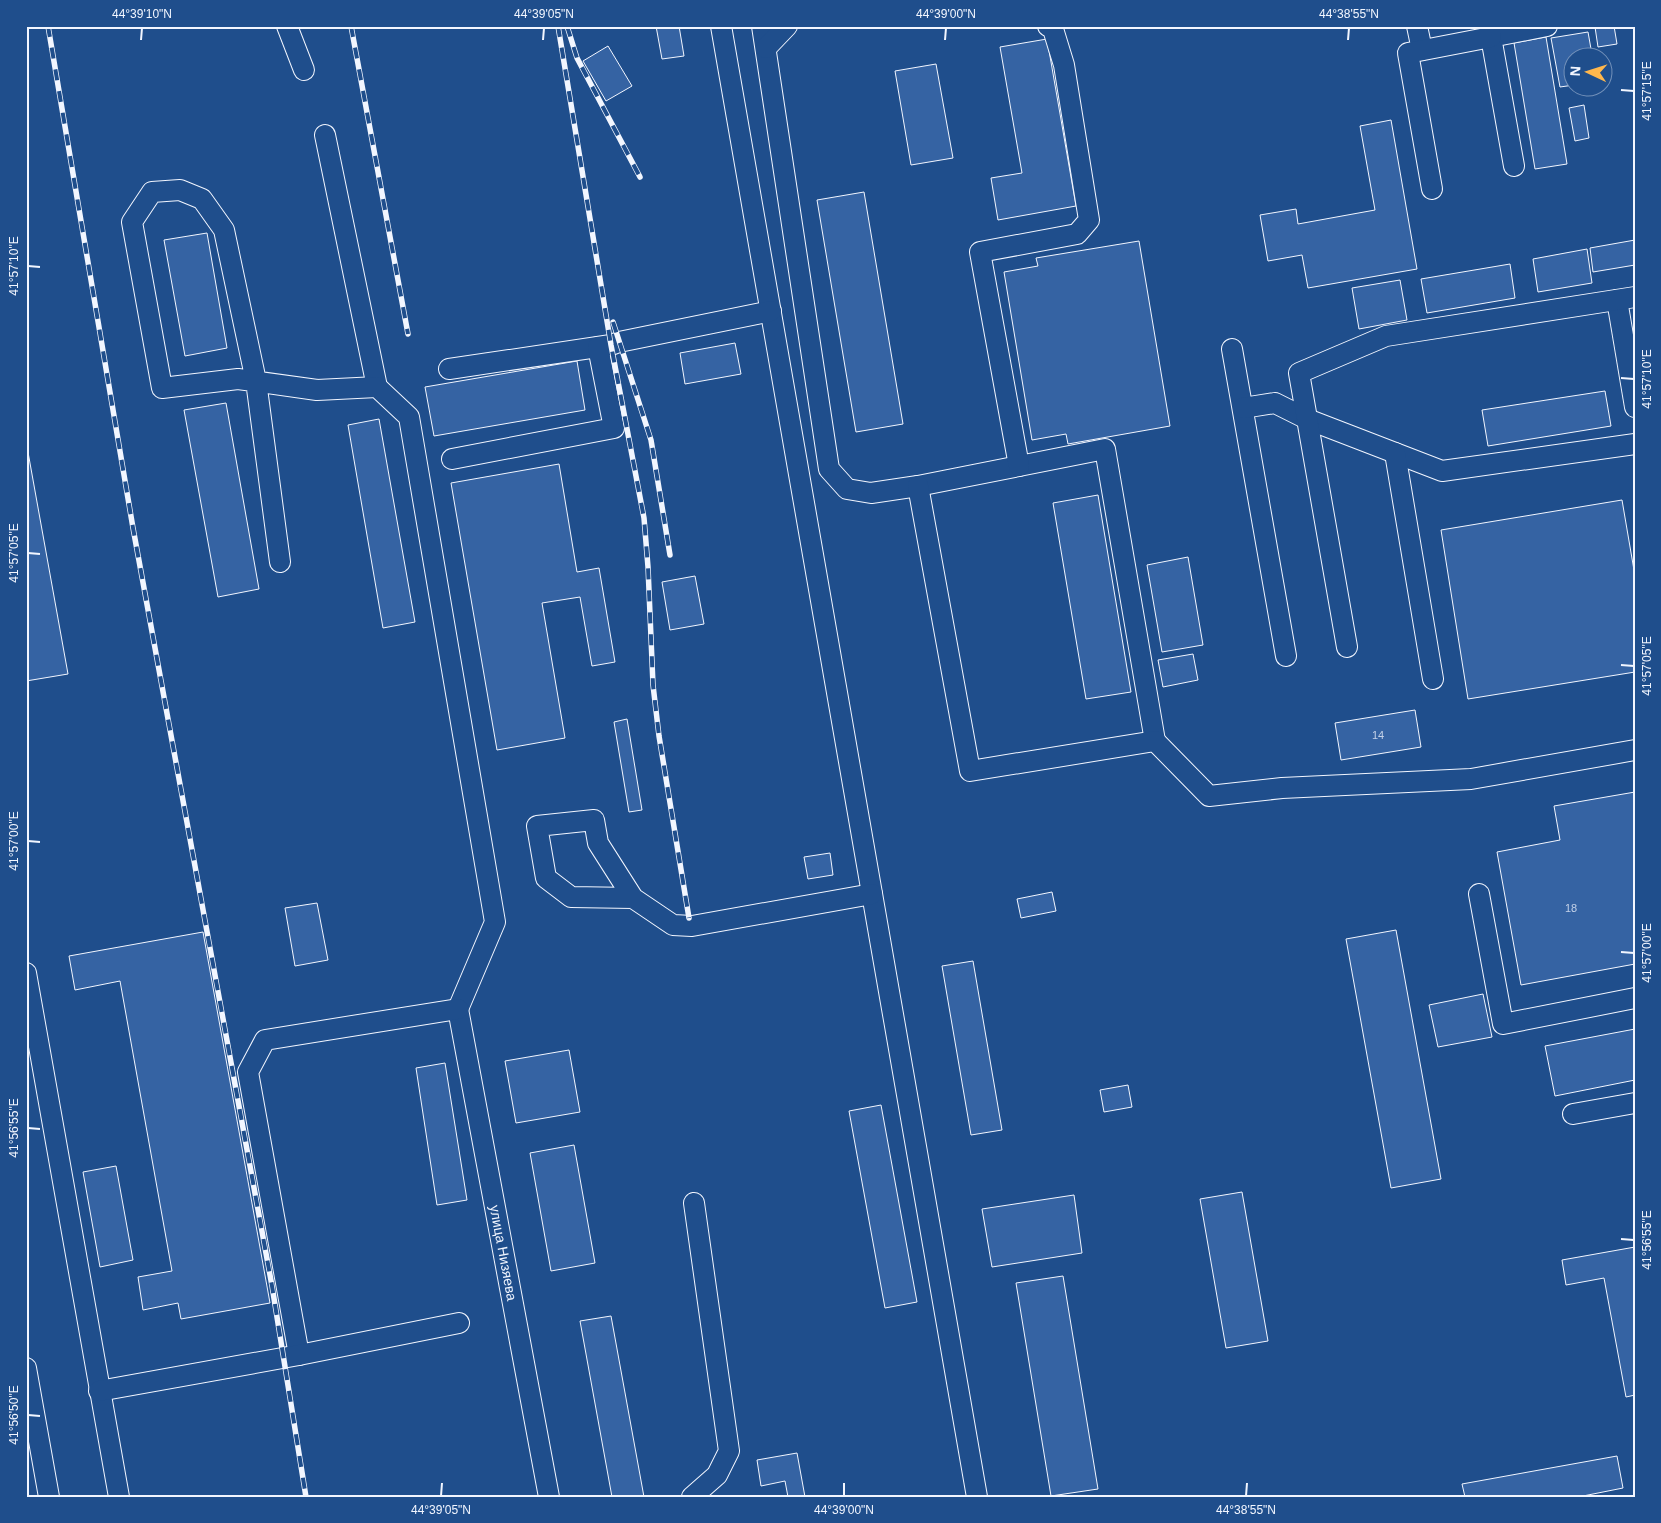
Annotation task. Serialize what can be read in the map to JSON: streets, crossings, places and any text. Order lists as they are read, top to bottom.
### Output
{
  "streets": {
    "street": ["улица Низяева"]
  },
  "house_numbers": ["14", "18"],
  "north": "left",
  "coordinates": [
    "44°39'10\"N",
    "44°39'05\"N",
    "44°39'00\"N",
    "44°38'55\"N",
    "41°57'15\"E",
    "41°57'10\"E",
    "41°57'05\"E",
    "41°57'00\"E",
    "41°56'55\"E",
    "41°56'50\"E"
  ]
}
